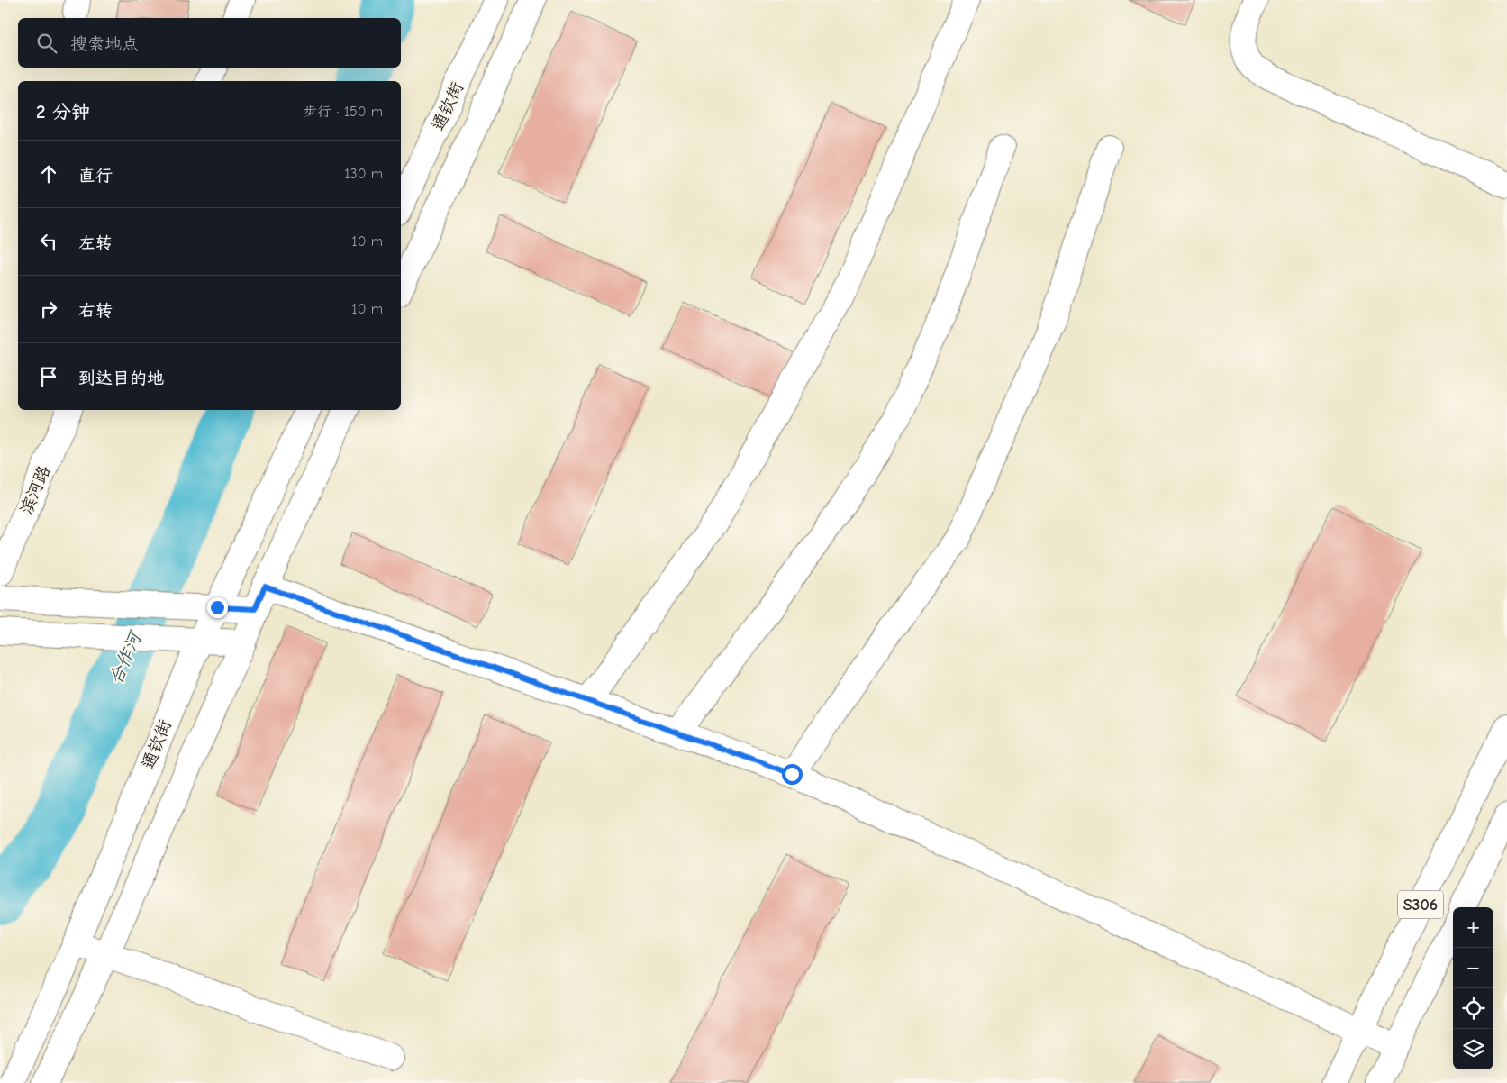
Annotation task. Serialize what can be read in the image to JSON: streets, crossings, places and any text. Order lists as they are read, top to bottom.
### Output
{
  "streets": {
    "street": ["通钦街", "滨河路", "S306"]
  },
  "water": ["合作河"],
  "page": {
    "search": "搜索地点",
    "heading": ["2 分钟", "步行 · 150 m"],
    "list": [
      ["直行", "130 m"],
      ["左转", "10 m"],
      ["右转", "10 m"],
      "到达目的地"
    ],
    "map_buttons": ["+", "−"]
  }
}
